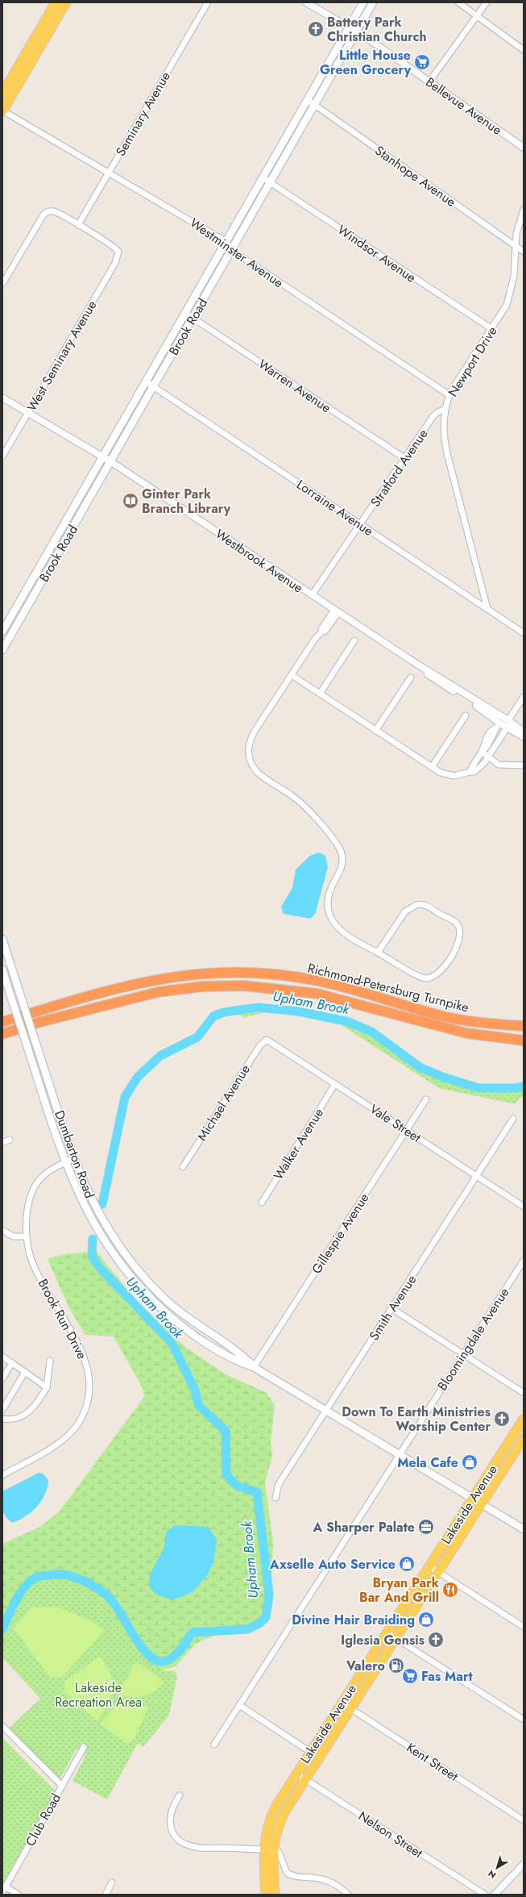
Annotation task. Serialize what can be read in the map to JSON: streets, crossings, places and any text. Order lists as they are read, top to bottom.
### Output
{
  "streets": {
    "highway": ["Richmond-Petersburg Turnpike"],
    "main road": ["Brook Road", "Dumbarton Road", "Lakeside Avenue"],
    "street": [
      "Bellevue Avenue",
      "Seminary Avenue",
      "Stanhope Avenue",
      "Westminster Avenue",
      "Windsor Avenue",
      "West Seminary Avenue",
      "Newport Drive",
      "Warren Avenue",
      "Stratford Avenue",
      "Lorraine Avenue",
      "Westbrook Avenue",
      "Michael Avenue",
      "Vale Street",
      "Walker Avenue",
      "Gillespie Avenue",
      "Smith Avenue",
      "Brook Run Drive",
      "Bloomingdale Avenue",
      "Kent Street",
      "Club Road",
      "Nelson Street"
    ]
  },
  "crossings": [
    ["Bellevue Avenue", "Brook Road"],
    ["Seminary Avenue", "Westminster Avenue"],
    ["Seminary Avenue", "West Seminary Avenue"],
    ["Stanhope Avenue", "Brook Road"],
    ["Stanhope Avenue", "Newport Drive"],
    ["Westminster Avenue", "Brook Road"],
    ["Westminster Avenue", "Newport Drive"],
    ["Windsor Avenue", "Brook Road"],
    ["Windsor Avenue", "Newport Drive"],
    ["Brook Road", "Warren Avenue"],
    ["Brook Road", "Lorraine Avenue"],
    ["Brook Road", "Westbrook Avenue"],
    ["West Seminary Avenue", "Westbrook Avenue"],
    ["Newport Drive", "Stratford Avenue"],
    ["Newport Drive", "Lorraine Avenue"],
    ["Warren Avenue", "Stratford Avenue"],
    ["Stratford Avenue", "Lorraine Avenue"],
    ["Stratford Avenue", "Westbrook Avenue"],
    ["Michael Avenue", "Vale Street"],
    ["Vale Street", "Walker Avenue"],
    ["Vale Street", "Gillespie Avenue"],
    ["Vale Street", "Smith Avenue"],
    ["Dumbarton Road", "Gillespie Avenue"],
    ["Dumbarton Road", "Smith Avenue"],
    ["Dumbarton Road", "Brook Run Drive"],
    ["Dumbarton Road", "Bloomingdale Avenue"],
    ["Dumbarton Road", "Lakeside Avenue"],
    ["Lakeside Avenue", "Kent Street"],
    ["Lakeside Avenue", "Nelson Street"]
  ],
  "water": ["Upham Brook"],
  "parks": ["Lakeside Recreation Area"],
  "places": {
    "church": ["Battery Park Christian Church", "Down To Earth Ministries Worship Center", "Iglesia Gensis"],
    "supermarket": ["Little House Green Grocery", "Fas Mart"],
    "library": ["Ginter Park Branch Library"],
    "shop": ["Mela Cafe", "Axselle Auto Service", "Divine Hair Braiding"],
    "office": ["A Sharper Palate"],
    "restaurant": ["Bryan Park Bar And Grill"],
    "fuel station": ["Valero"]
  },
  "north": "bottom left"
}
